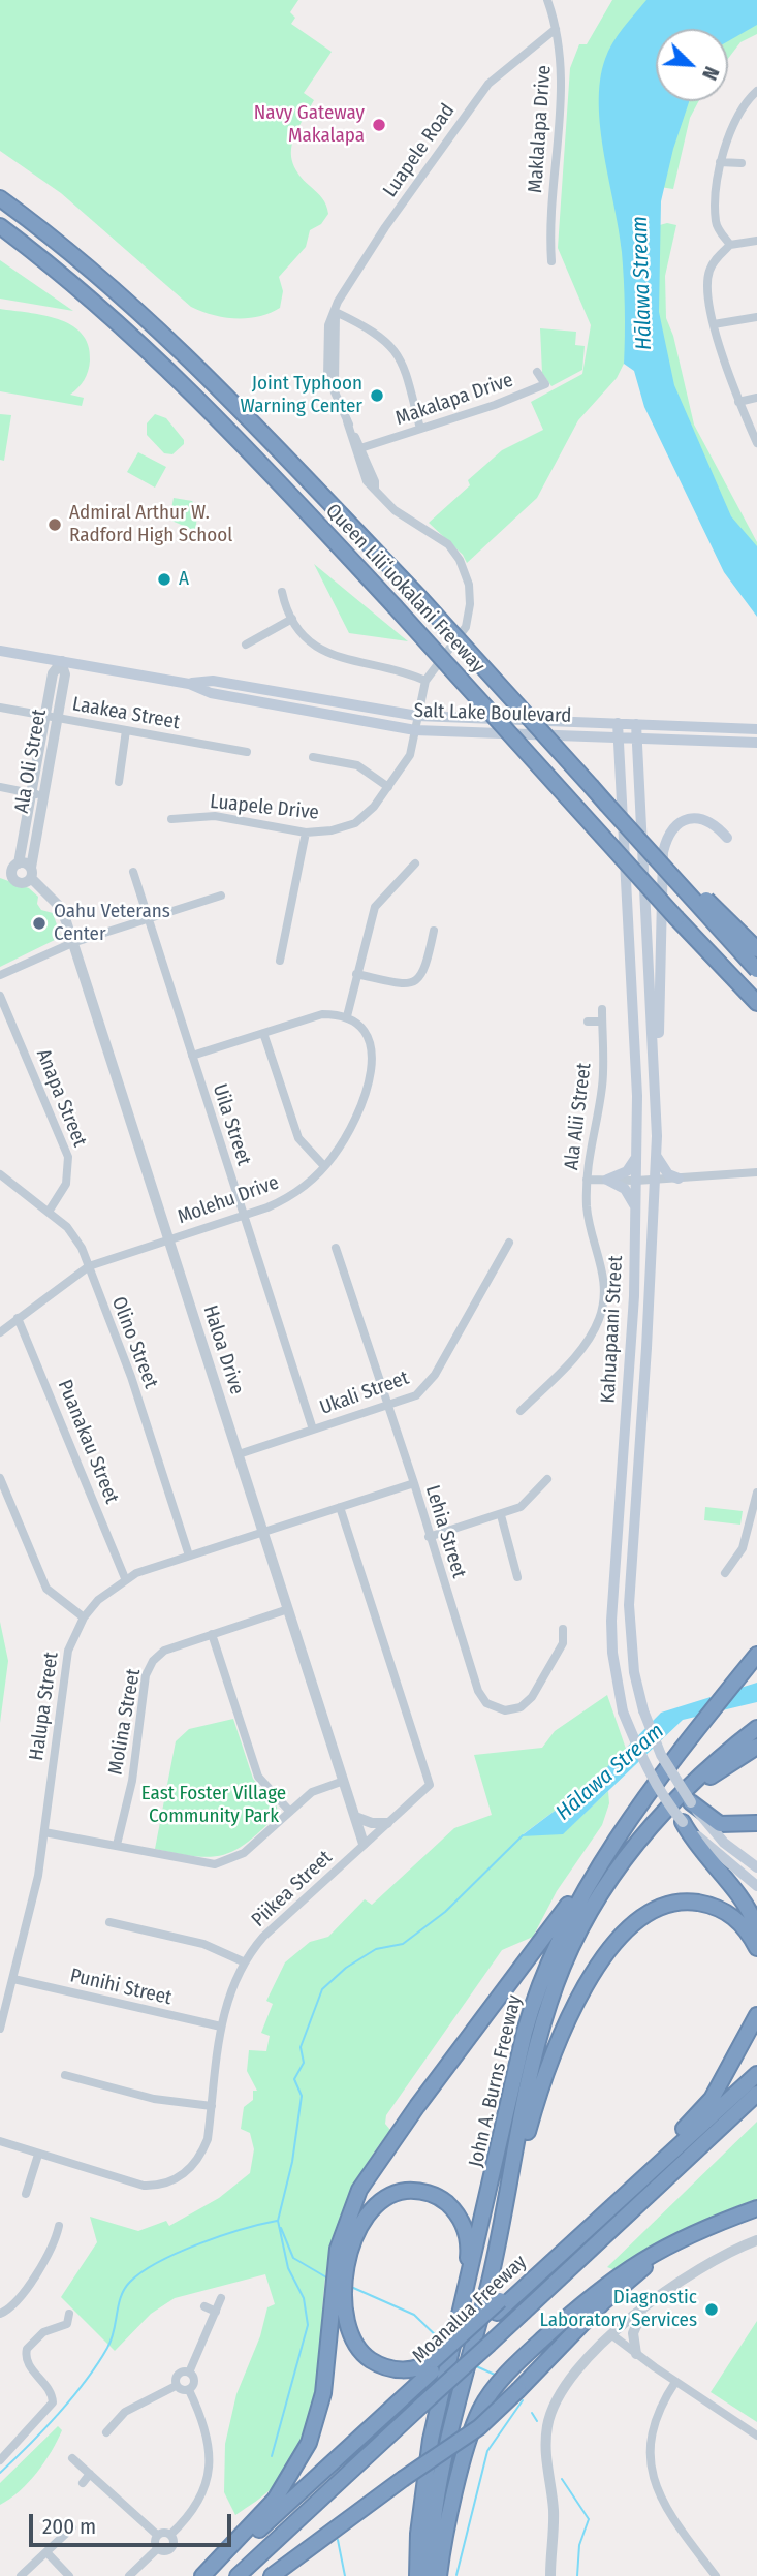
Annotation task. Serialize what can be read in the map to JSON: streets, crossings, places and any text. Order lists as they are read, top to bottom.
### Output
{
  "streets": {
    "highway": ["Queen Liliʻuokalani Freeway", "John A. Burns Freeway", "Moanalua Freeway"],
    "main road": ["Salt Lake Boulevard", "Kahuapaani Street"],
    "street": [
      "Maklalapa Drive",
      "Luapele Road",
      "Makalapa Drive",
      "Laakea Street",
      "Ala Oli Street",
      "Luapele Drive",
      "Anapa Street",
      "Ala Alii Street",
      "Uila Street",
      "Molehu Drive",
      "Olino Street",
      "Haloa Drive",
      "Ukali Street",
      "Puanakau Street",
      "Lehia Street",
      "Halupa Street",
      "Molina Street",
      "Piikea Street",
      "Punihi Street"
    ]
  },
  "crossings": [
    ["Maklalapa Drive", "Luapele Road"],
    ["Luapele Road", "Makalapa Drive"],
    ["Luapele Road", "Salt Lake Boulevard"],
    ["Luapele Road", "Luapele Drive"],
    ["Laakea Street", "Ala Oli Street"],
    ["Salt Lake Boulevard", "Ala Oli Street"],
    ["Salt Lake Boulevard", "Luapele Drive"],
    ["Salt Lake Boulevard", "Kahuapaani Street"],
    ["Ala Oli Street", "Haloa Drive"],
    ["Anapa Street", "Olino Street"],
    ["Uila Street", "Molehu Drive"],
    ["Uila Street", "Ukali Street"],
    ["Molehu Drive", "Olino Street"],
    ["Molehu Drive", "Haloa Drive"],
    ["Molehu Drive", "Puanakau Street"],
    ["Olino Street", "Halupa Street"],
    ["Haloa Drive", "Ukali Street"],
    ["Haloa Drive", "Halupa Street"],
    ["Haloa Drive", "Molina Street"],
    ["Haloa Drive", "Piikea Street"],
    ["Ukali Street", "Lehia Street"],
    ["Puanakau Street", "Halupa Street"],
    ["Lehia Street", "Halupa Street"],
    ["Halupa Street", "Piikea Street"],
    ["Halupa Street", "Punihi Street"],
    ["Piikea Street", "Punihi Street"],
    ["John A. Burns Freeway", "Moanalua Freeway"]
  ],
  "water": ["Hālawa Stream"],
  "parks": ["East Foster Village Community Park"],
  "places": [
    "Navy Gateway Makalapa",
    "Joint Typhoon Warning Center",
    "Admiral Arthur W. Radford High School",
    "A",
    "Oahu Veterans Center",
    "Diagnostic Laboratory Services"
  ],
  "scale_bar": "200 m",
  "north": "bottom right"
}
